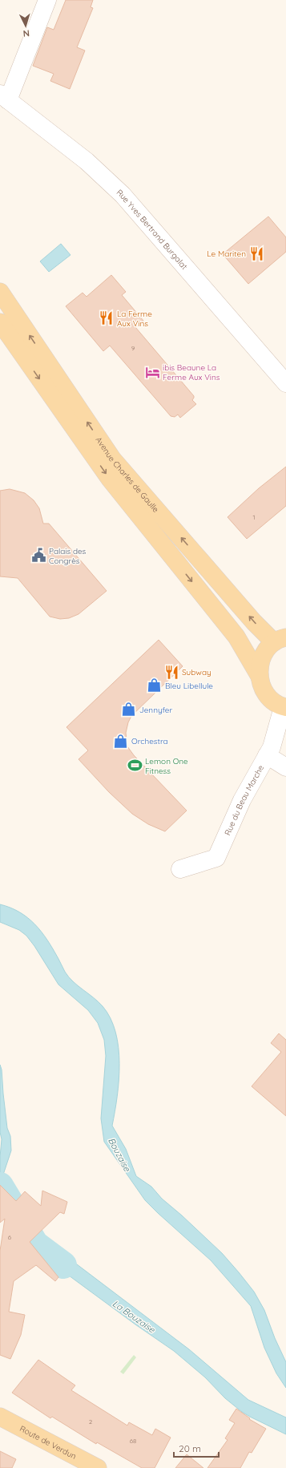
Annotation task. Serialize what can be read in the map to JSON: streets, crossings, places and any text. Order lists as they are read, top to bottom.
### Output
{
  "streets": {
    "main road": ["Avenue Charles de Gaulle", "Route de Verdun"],
    "street": ["Rue Yves Bertrand Burgalat", "Rue du Beau Marche"]
  },
  "crossings": [
    ["Avenue Charles de Gaulle", "Rue du Beau Marche"]
  ],
  "water": ["Bouzaise", "La Bouzaise"],
  "places": {
    "restaurant": ["Le Mariten", "La Ferme Aux Vins", "Subway"],
    "hotel": ["ibis Beaune La Ferme Aux Vins"],
    "public building": ["Palais des Congrès"],
    "shop": ["Bleu Libellule", "Jennyfer", "Orchestra"],
    "sports": ["Lemon One Fitness"]
  },
  "house_numbers": [
    "9",
    "1",
    "6",
    "2",
    "68"
  ],
  "scale_bar": "20 m",
  "north": "bottom"
}
